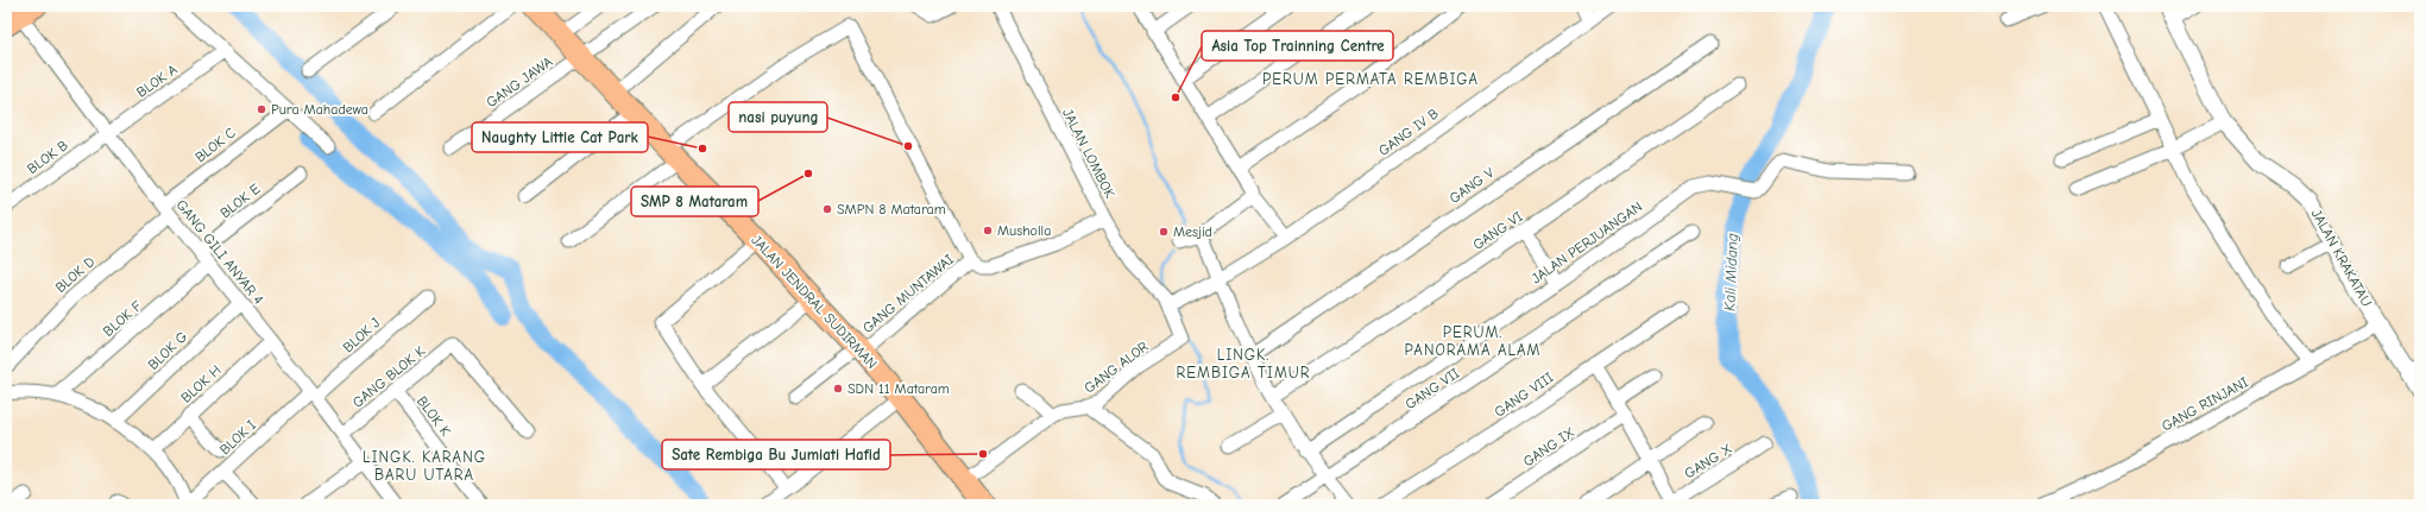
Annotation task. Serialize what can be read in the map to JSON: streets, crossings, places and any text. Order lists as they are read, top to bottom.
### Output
{
  "streets": {
    "highway": ["JALAN JENDRAL SUDIRMAN"],
    "street": [
      "BLOK A",
      "GANG JAWA",
      "GANG IV B",
      "BLOK C",
      "JALAN LOMBOK",
      "BLOK B",
      "GANG V",
      "BLOK E",
      "GANG VI",
      "JALAN PERJUANGAN",
      "GANG GILI ANYAR 4",
      "JALAN KRAKATAU",
      "BLOK D",
      "GANG MUNTAWAI",
      "BLOK F",
      "BLOK J",
      "BLOK G",
      "GANG ALOR",
      "GANG BLOK K",
      "BLOK H",
      "GANG VII",
      "GANG VIII",
      "GANG RINJANI",
      "BLOK K",
      "BLOK I",
      "GANG IX",
      "GANG X"
    ]
  },
  "crossings": [
    ["BLOK A", "BLOK B"],
    ["BLOK A", "GANG GILI ANYAR 4"],
    ["GANG JAWA", "JALAN JENDRAL SUDIRMAN"],
    ["BLOK C", "GANG GILI ANYAR 4"],
    ["BLOK C", "BLOK D"],
    ["JALAN LOMBOK", "GANG MUNTAWAI"],
    ["JALAN LOMBOK", "GANG ALOR"],
    ["BLOK B", "GANG GILI ANYAR 4"],
    ["BLOK E", "GANG GILI ANYAR 4"],
    ["GANG GILI ANYAR 4", "BLOK D"],
    ["GANG GILI ANYAR 4", "BLOK F"],
    ["GANG GILI ANYAR 4", "BLOK J"],
    ["GANG GILI ANYAR 4", "BLOK G"],
    ["GANG GILI ANYAR 4", "GANG BLOK K"],
    ["GANG GILI ANYAR 4", "BLOK H"],
    ["GANG GILI ANYAR 4", "BLOK I"],
    ["JALAN KRAKATAU", "GANG RINJANI"],
    ["GANG MUNTAWAI", "JALAN JENDRAL SUDIRMAN"],
    ["JALAN JENDRAL SUDIRMAN", "GANG ALOR"],
    ["BLOK J", "BLOK I"],
    ["GANG BLOK K", "BLOK K"]
  ],
  "districts": [
    "PERUM PERMATA REMBIGA",
    "PERUM. PANORAMA ALAM",
    "LINGK. REMBIGA TIMUR",
    "LINGK. KARANG BARU UTARA"
  ],
  "water": ["Kali Midang"],
  "places": [
    "Asia Top Trainning Centre",
    "Pura Mahadewa",
    "nasi puyung",
    "Naughty Little Cat Park",
    "SMP 8 Mataram",
    "SMPN 8 Mataram",
    "Musholla",
    "Mesjid",
    "SDN 11 Mataram",
    "Sate Rembiga Bu Jumiati Hafid"
  ]
}
